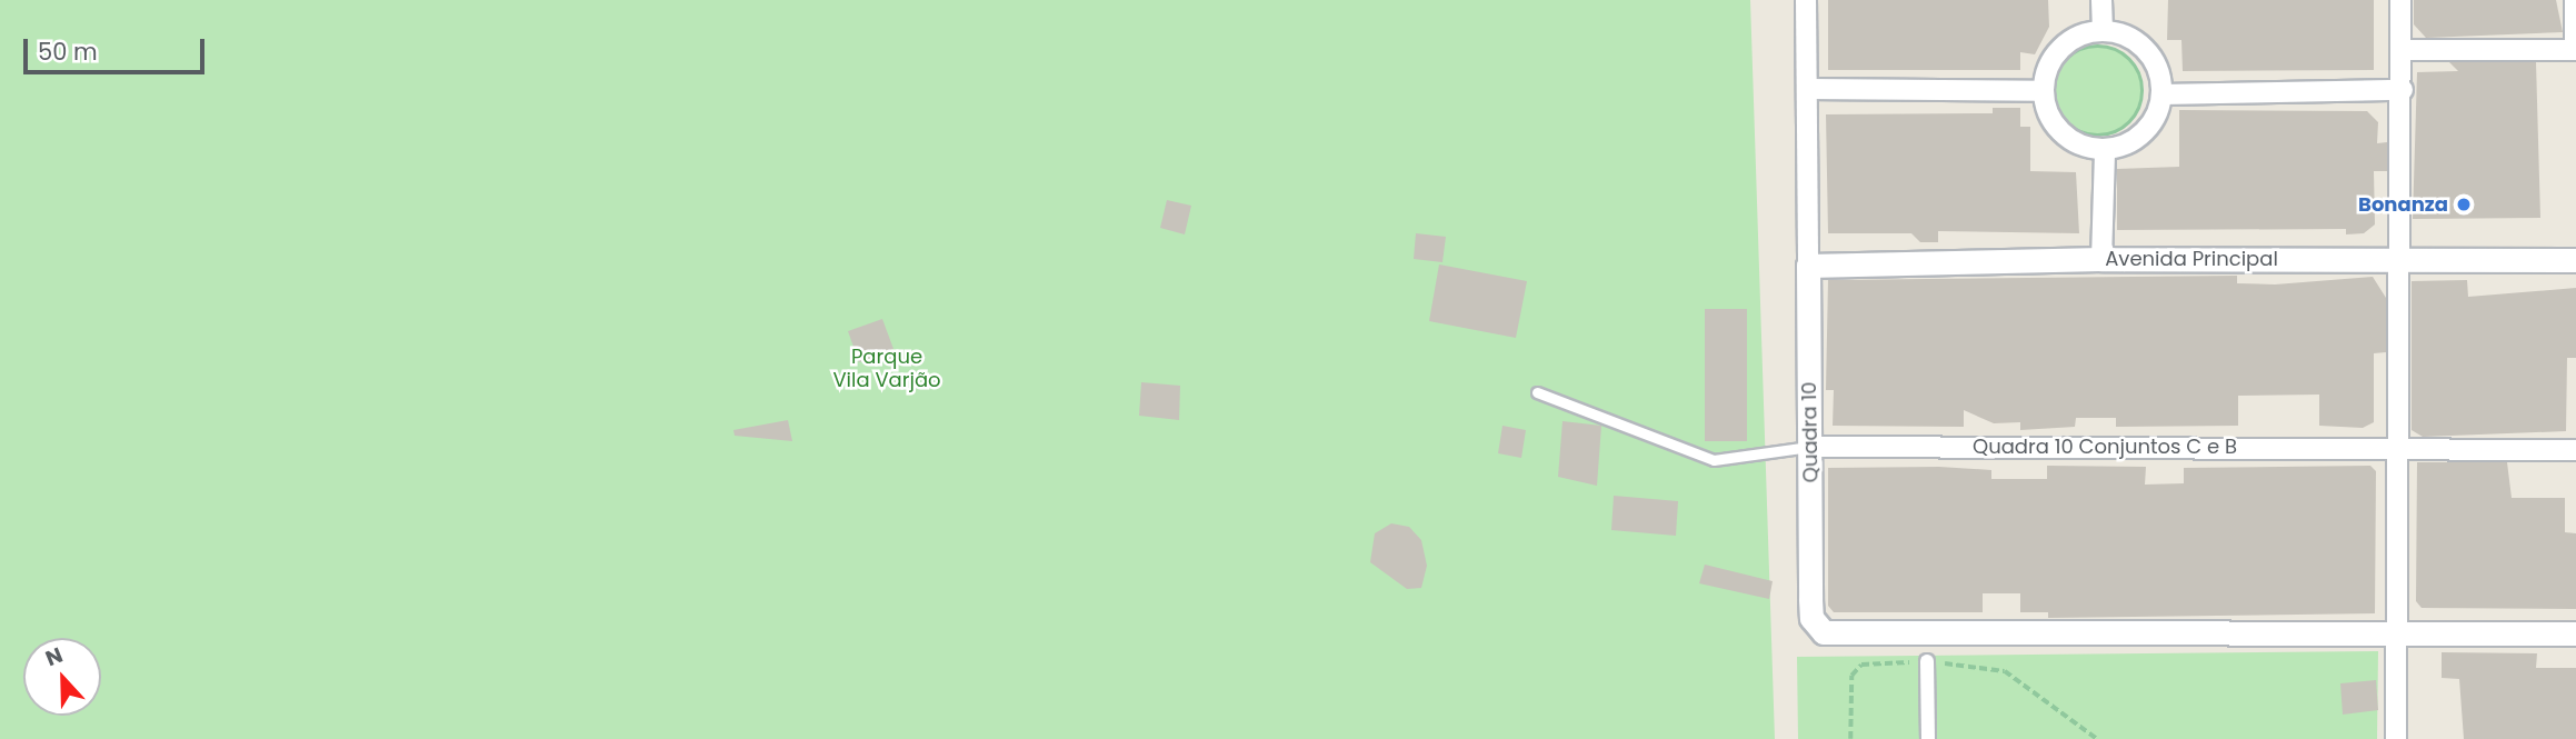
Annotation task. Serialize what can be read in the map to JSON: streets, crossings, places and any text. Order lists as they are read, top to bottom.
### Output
{
  "streets": {
    "street": ["Avenida Principal", "Quadra 10", "Quadra 10 Conjuntos C e B"]
  },
  "crossings": [
    ["Avenida Principal", "Quadra 10"],
    ["Quadra 10", "Quadra 10 Conjuntos C e B"]
  ],
  "parks": ["Parque Vila Varjão"],
  "places": ["Bonanza"],
  "scale_bar": "50 m",
  "north": "top"
}
